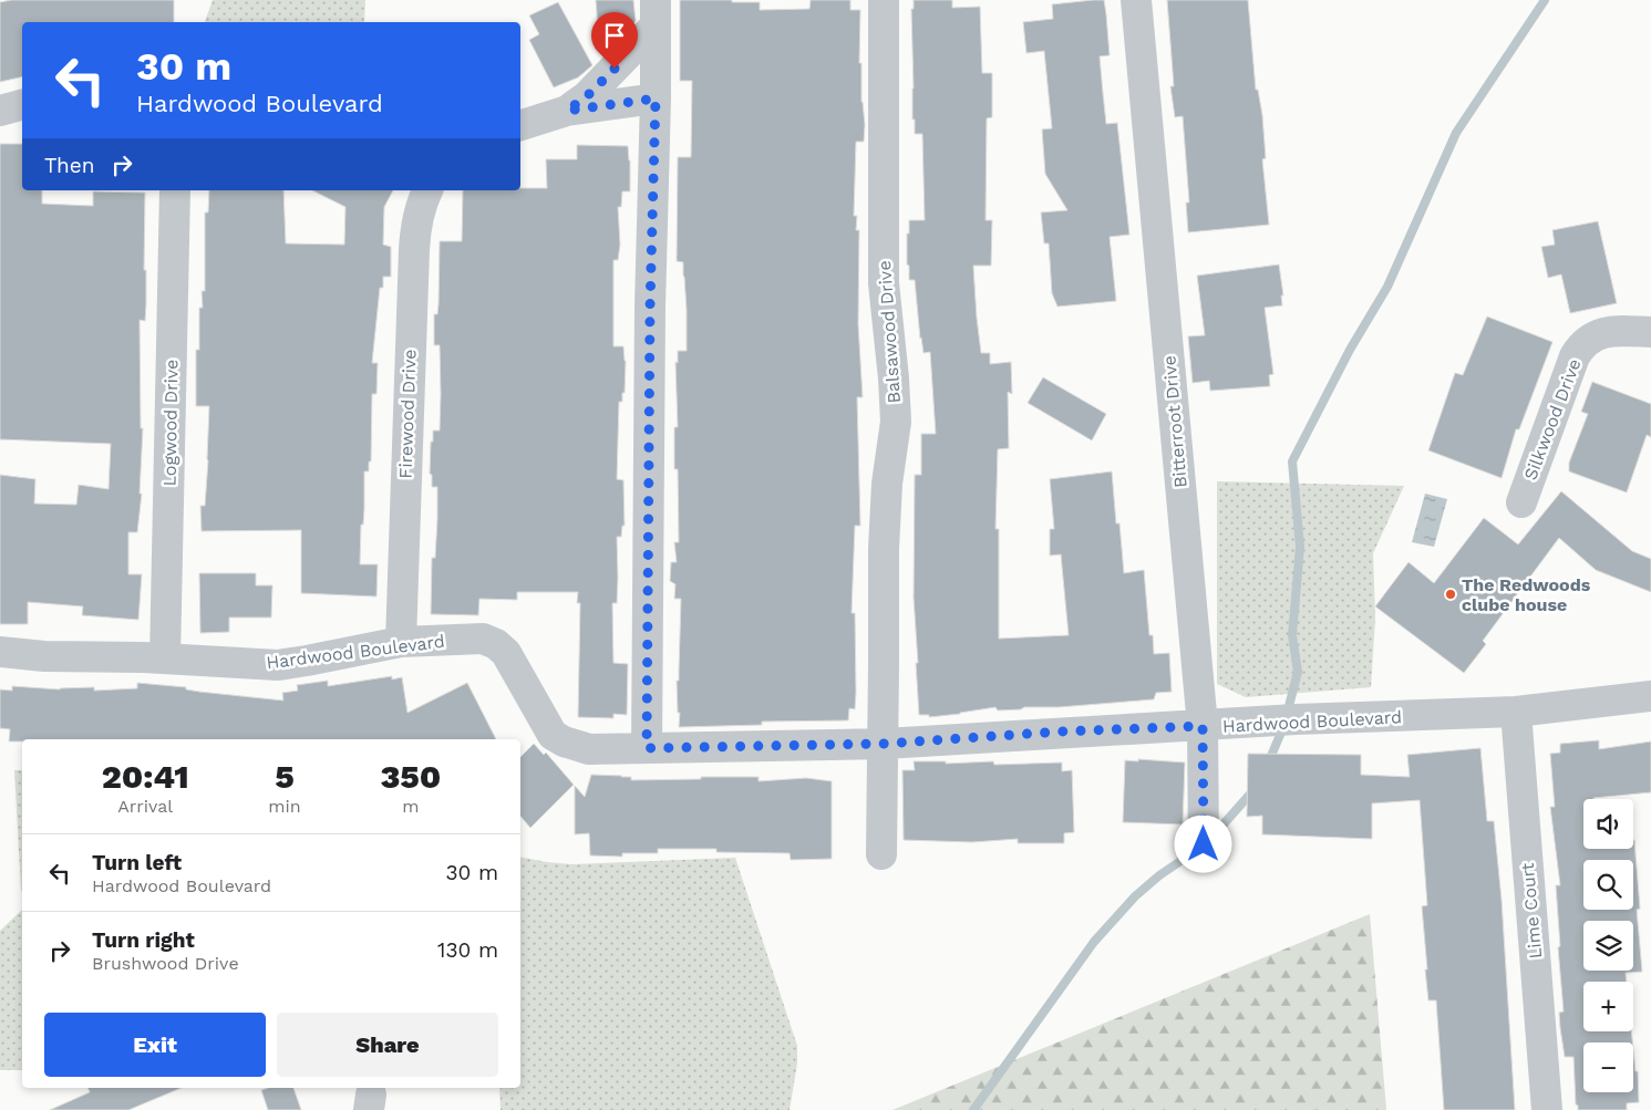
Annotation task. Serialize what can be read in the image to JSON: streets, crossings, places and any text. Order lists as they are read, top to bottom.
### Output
{
  "streets": {
    "street": [
      "Balsawood Drive",
      "Firewood Drive",
      "Silkwood Drive",
      "Bitterroot Drive",
      "Logwood Drive",
      "Hardwood Boulevard",
      "Lime Court"
    ]
  },
  "crossings": [
    ["Balsawood Drive", "Hardwood Boulevard"],
    ["Firewood Drive", "Hardwood Boulevard"],
    ["Bitterroot Drive", "Hardwood Boulevard"],
    ["Logwood Drive", "Hardwood Boulevard"],
    ["Hardwood Boulevard", "Lime Court"]
  ],
  "places": ["The Redwoods clube house"],
  "page": {
    "turn": ["30 m", "Hardwood Boulevard"],
    "then": "Then",
    "eta": [
      "20:41",
      "Arrival",
      "5",
      "min",
      "350",
      "m"
    ],
    "map_buttons": ["+", "−"],
    "list": [
      {
        "name": "Turn left",
        "note": "Hardwood Boulevard",
        "value": "30 m"
      },
      {
        "name": "Turn right",
        "note": "Brushwood Drive",
        "value": "130 m"
      }
    ],
    "buttons": ["Exit", "Share"]
  }
}
